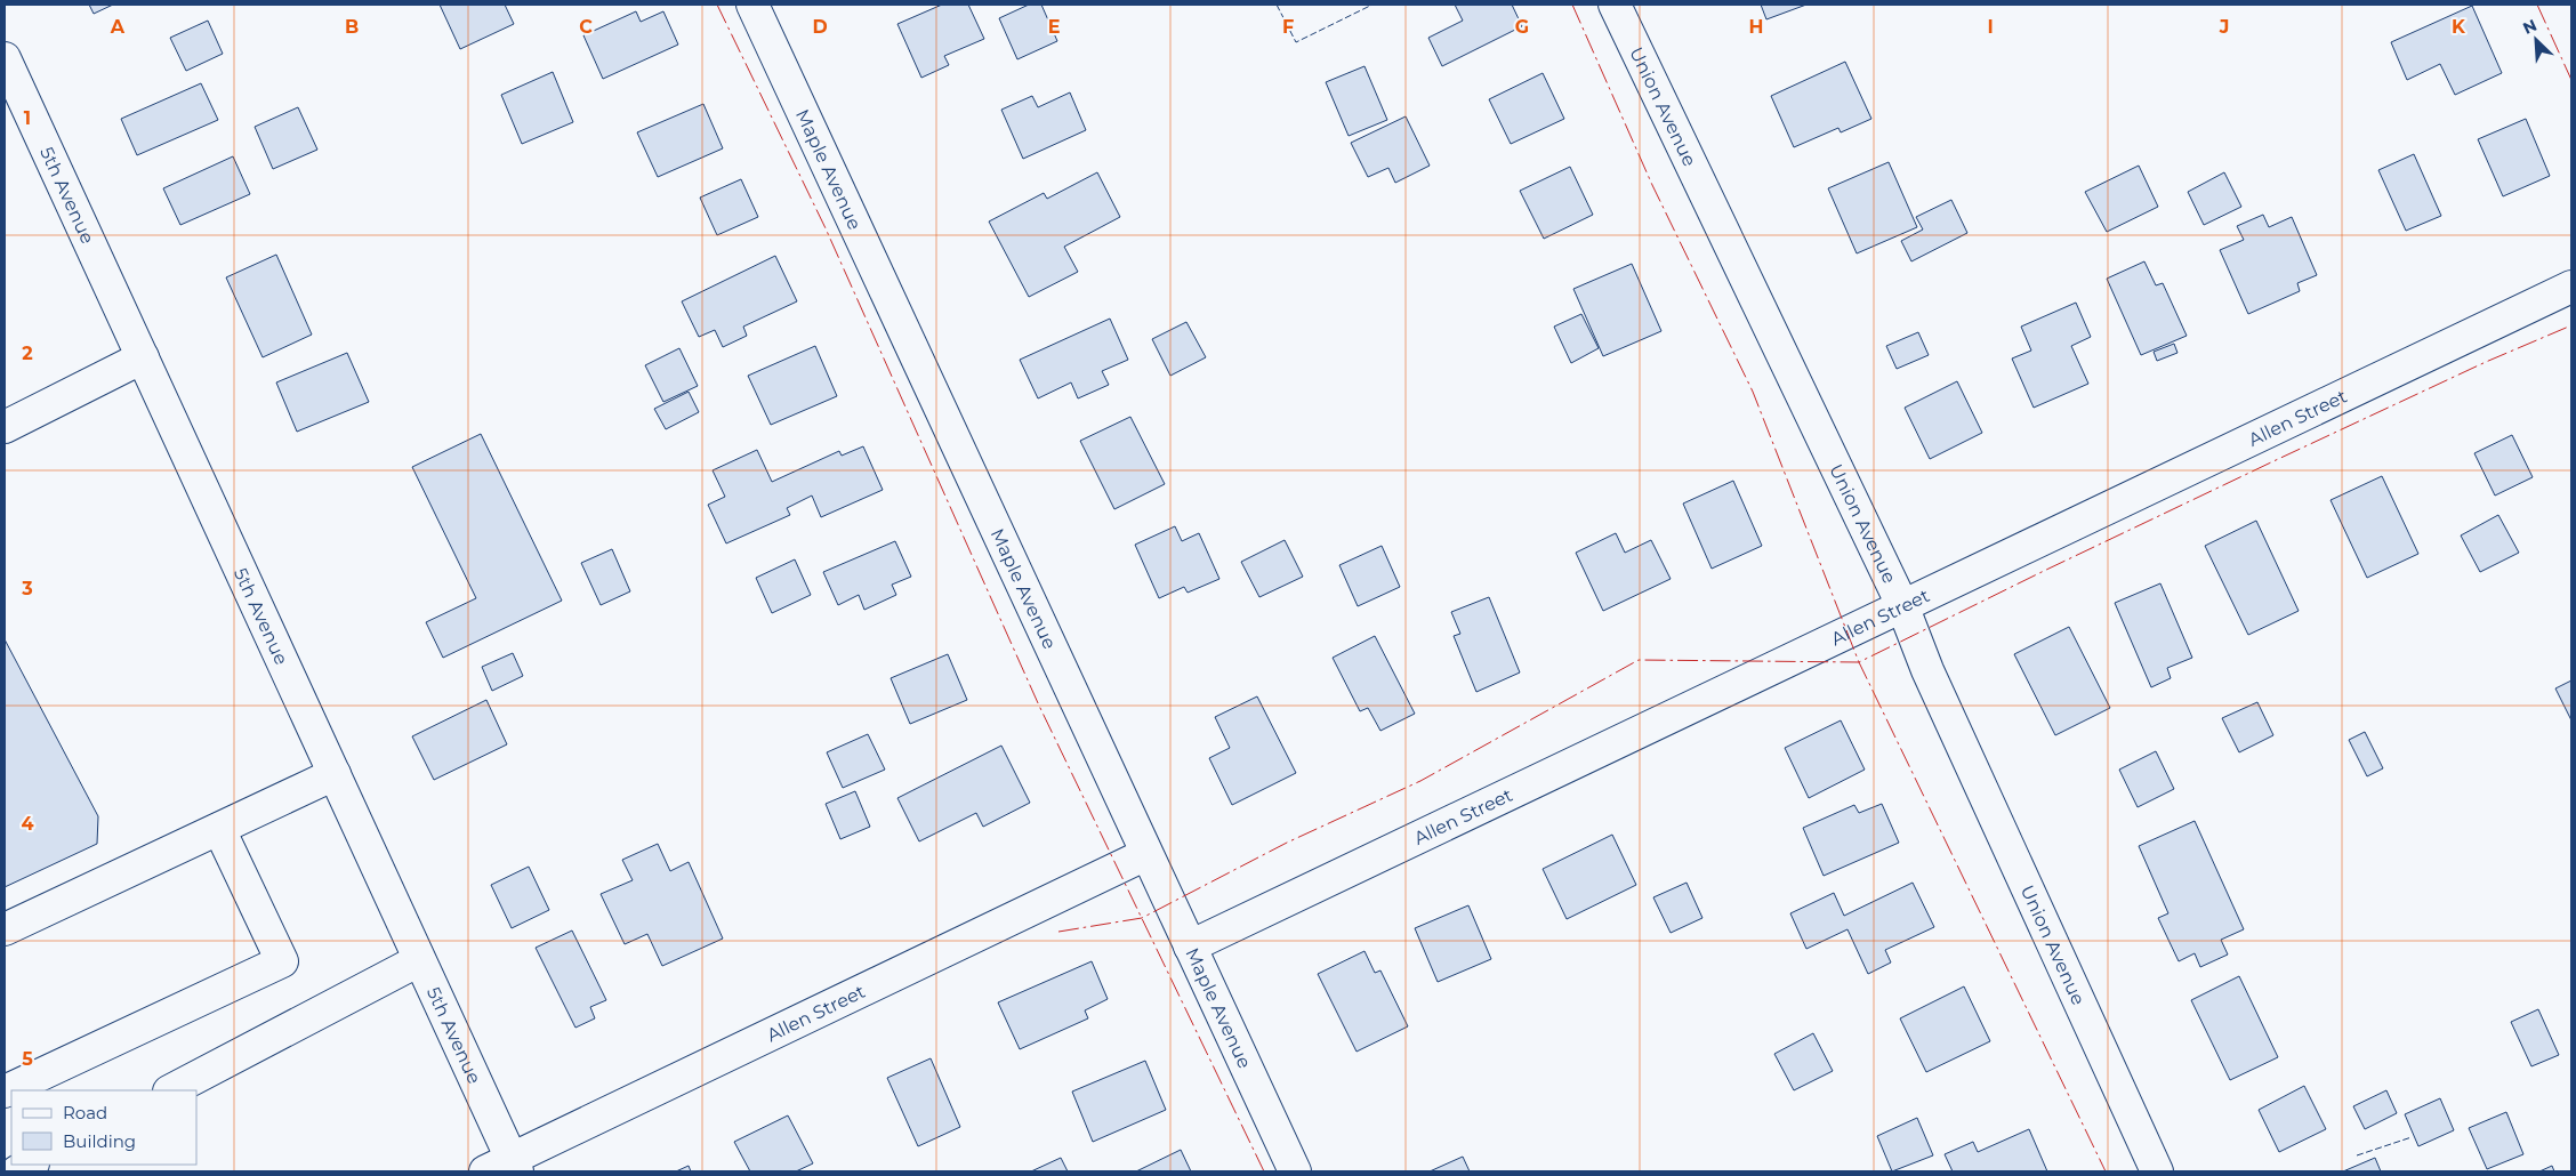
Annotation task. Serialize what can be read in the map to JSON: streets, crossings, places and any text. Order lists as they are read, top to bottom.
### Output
{
  "streets": {
    "street": [
      "Union Avenue",
      "Maple Avenue",
      "5th Avenue",
      "Allen Street"
    ]
  },
  "crossings": [
    ["Union Avenue", "Allen Street"],
    ["Maple Avenue", "Allen Street"],
    ["5th Avenue", "Allen Street"]
  ],
  "legend": ["Road", "Building"],
  "north": "top left",
  "grid": {
    "columns": [
      "A",
      "B",
      "C",
      "D",
      "E",
      "F",
      "G",
      "H",
      "I",
      "J",
      "K"
    ],
    "rows": [
      "1",
      "2",
      "3",
      "4",
      "5"
    ]
  }
}
